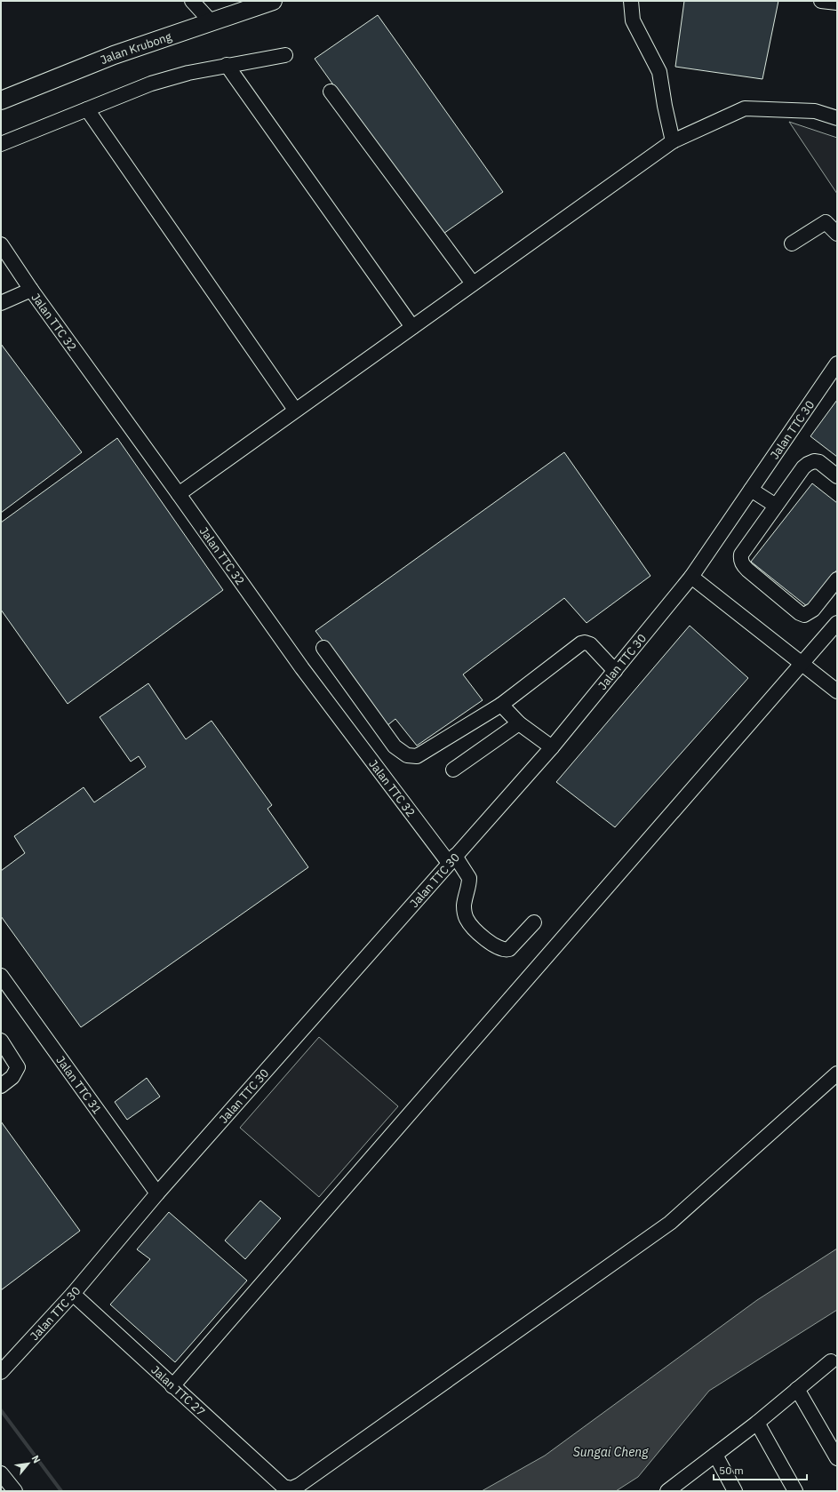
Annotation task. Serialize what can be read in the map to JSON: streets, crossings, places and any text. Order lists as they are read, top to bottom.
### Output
{
  "streets": {
    "main road": ["Jalan Krubong"],
    "street": [
      "Jalan TTC 32",
      "Jalan TTC 30",
      "Jalan TTC 31",
      "Jalan TTC 27"
    ]
  },
  "crossings": [
    ["Jalan TTC 32", "Jalan TTC 30"],
    ["Jalan TTC 30", "Jalan TTC 31"],
    ["Jalan TTC 30", "Jalan TTC 27"]
  ],
  "water": ["Sungai Cheng"],
  "scale_bar": "50 m",
  "north": "top right"
}
